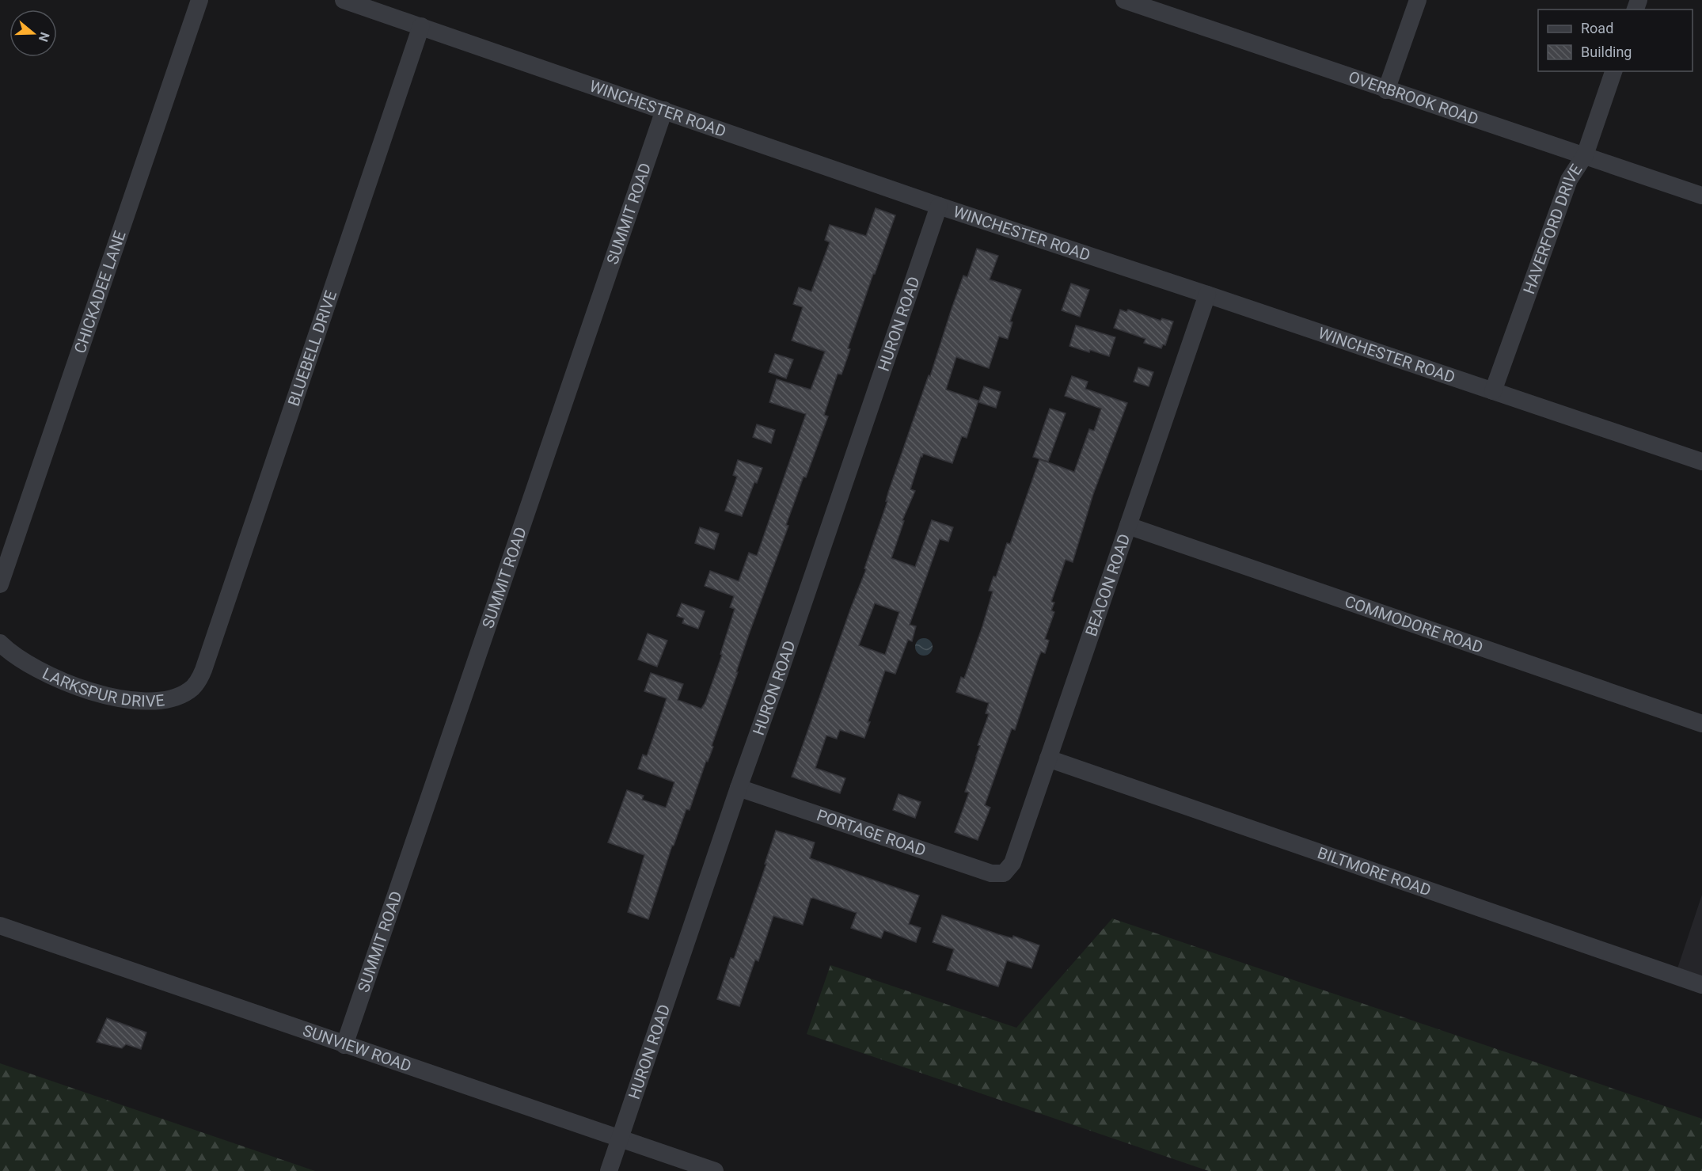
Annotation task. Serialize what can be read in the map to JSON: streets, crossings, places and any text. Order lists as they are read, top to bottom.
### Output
{
  "streets": {
    "street": [
      "OVERBROOK ROAD",
      "WINCHESTER ROAD",
      "SUMMIT ROAD",
      "HAVERFORD DRIVE",
      "CHICKADEE LANE",
      "HURON ROAD",
      "BLUEBELL DRIVE",
      "BEACON ROAD",
      "COMMODORE ROAD",
      "LARKSPUR DRIVE",
      "PORTAGE ROAD",
      "BILTMORE ROAD",
      "SUNVIEW ROAD"
    ]
  },
  "crossings": [
    ["OVERBROOK ROAD", "HAVERFORD DRIVE"],
    ["WINCHESTER ROAD", "SUMMIT ROAD"],
    ["WINCHESTER ROAD", "HAVERFORD DRIVE"],
    ["WINCHESTER ROAD", "HURON ROAD"],
    ["WINCHESTER ROAD", "BLUEBELL DRIVE"],
    ["WINCHESTER ROAD", "BEACON ROAD"],
    ["SUMMIT ROAD", "SUNVIEW ROAD"],
    ["HURON ROAD", "PORTAGE ROAD"],
    ["HURON ROAD", "SUNVIEW ROAD"],
    ["BLUEBELL DRIVE", "LARKSPUR DRIVE"],
    ["BEACON ROAD", "COMMODORE ROAD"],
    ["BEACON ROAD", "PORTAGE ROAD"],
    ["BEACON ROAD", "BILTMORE ROAD"]
  ],
  "legend": ["Road", "Building"],
  "north": "right"
}
